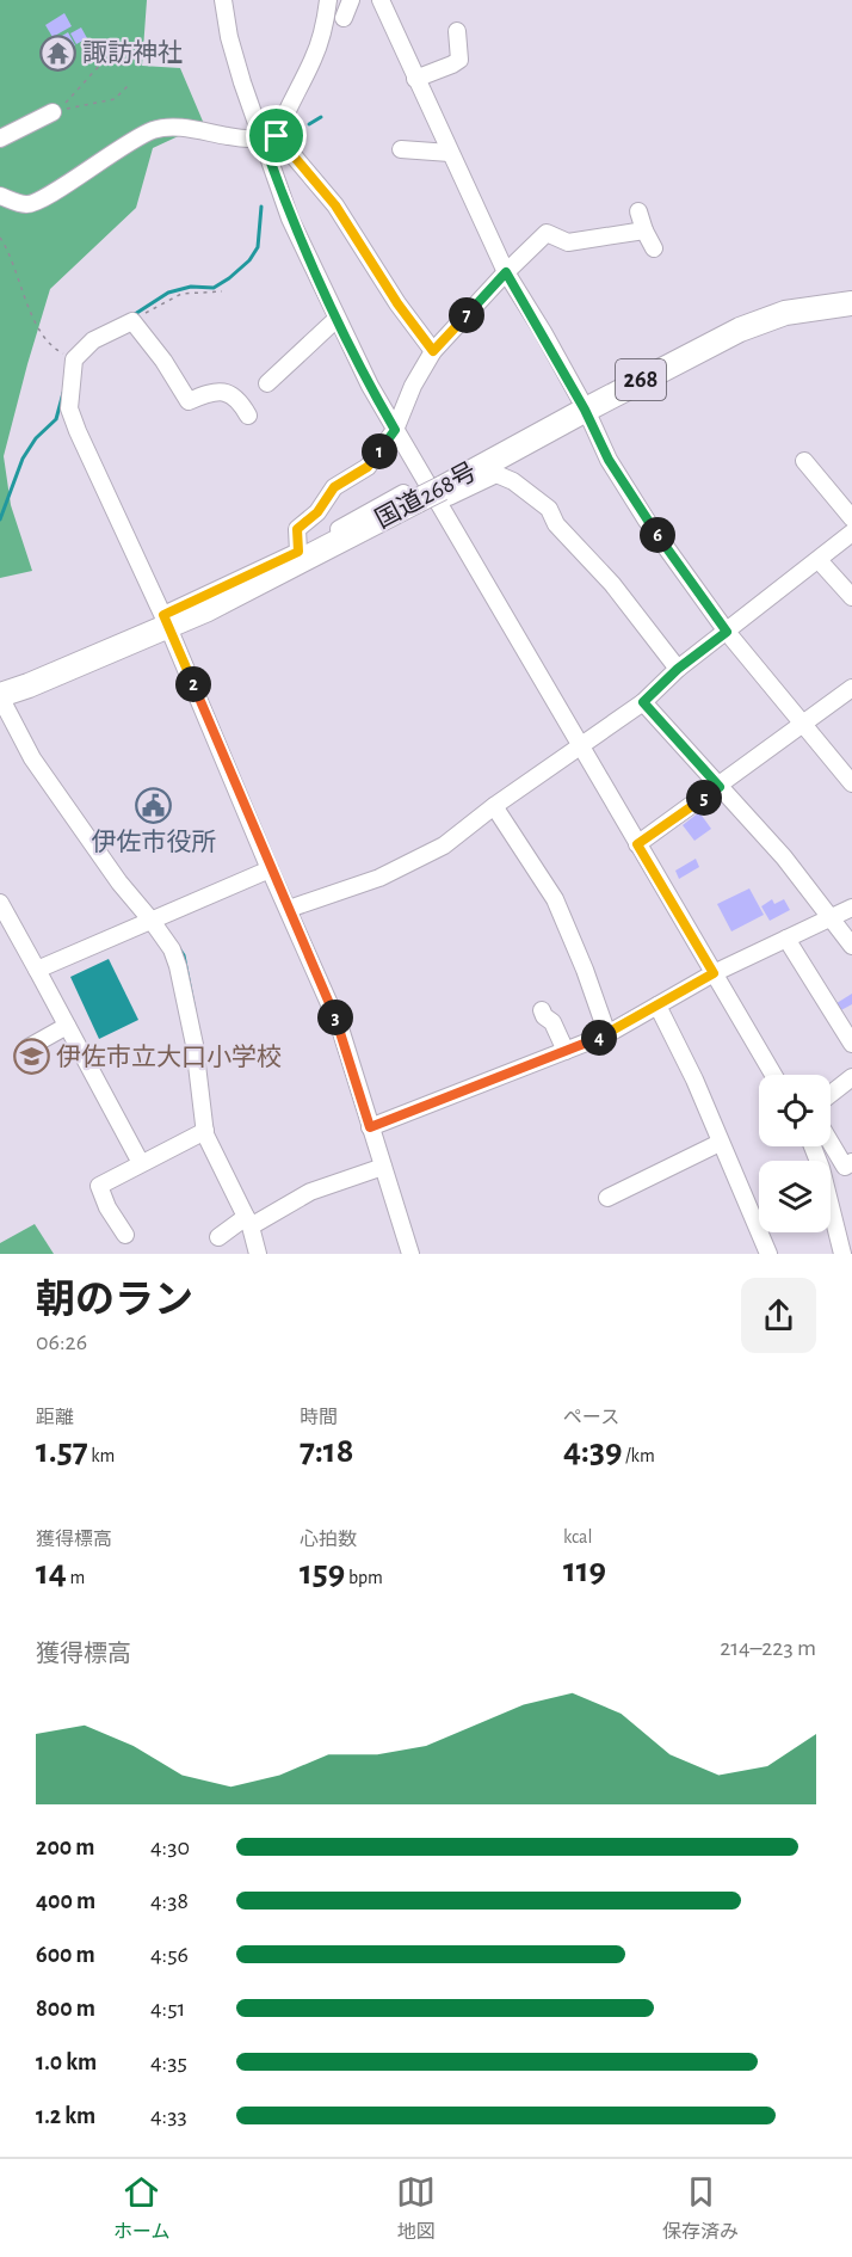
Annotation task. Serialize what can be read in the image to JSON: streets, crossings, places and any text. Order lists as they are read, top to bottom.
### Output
{
  "streets": {
    "highway": ["268", "国道268号"]
  },
  "places": {
    "temple": ["諏訪神社"],
    "public building": ["伊佐市役所"],
    "school or university": ["伊佐市立大口小学校"]
  },
  "page": {
    "pins": [
      "7",
      "1",
      "6",
      "2",
      "5",
      "3",
      "4"
    ],
    "heading": ["朝のラン", "06:26"],
    "stats": [
      ["距離", "1.57 km"],
      ["時間", "7:18"],
      ["ペース", "4:39 /km"],
      ["獲得標高", "14 m"],
      ["心拍数", "159 bpm"],
      ["kcal", "119"]
    ],
    "chart": ["獲得標高", "214–223 m"],
    "list": [
      {
        "name": "200 m",
        "note": "4:30"
      },
      {
        "name": "400 m",
        "note": "4:38"
      },
      {
        "name": "600 m",
        "note": "4:56"
      },
      {
        "name": "800 m",
        "note": "4:51"
      },
      {
        "name": "1.0 km",
        "note": "4:35"
      },
      {
        "name": "1.2 km",
        "note": "4:33"
      }
    ],
    "tabs": ["ホーム", "地図", "保存済み"]
  }
}
